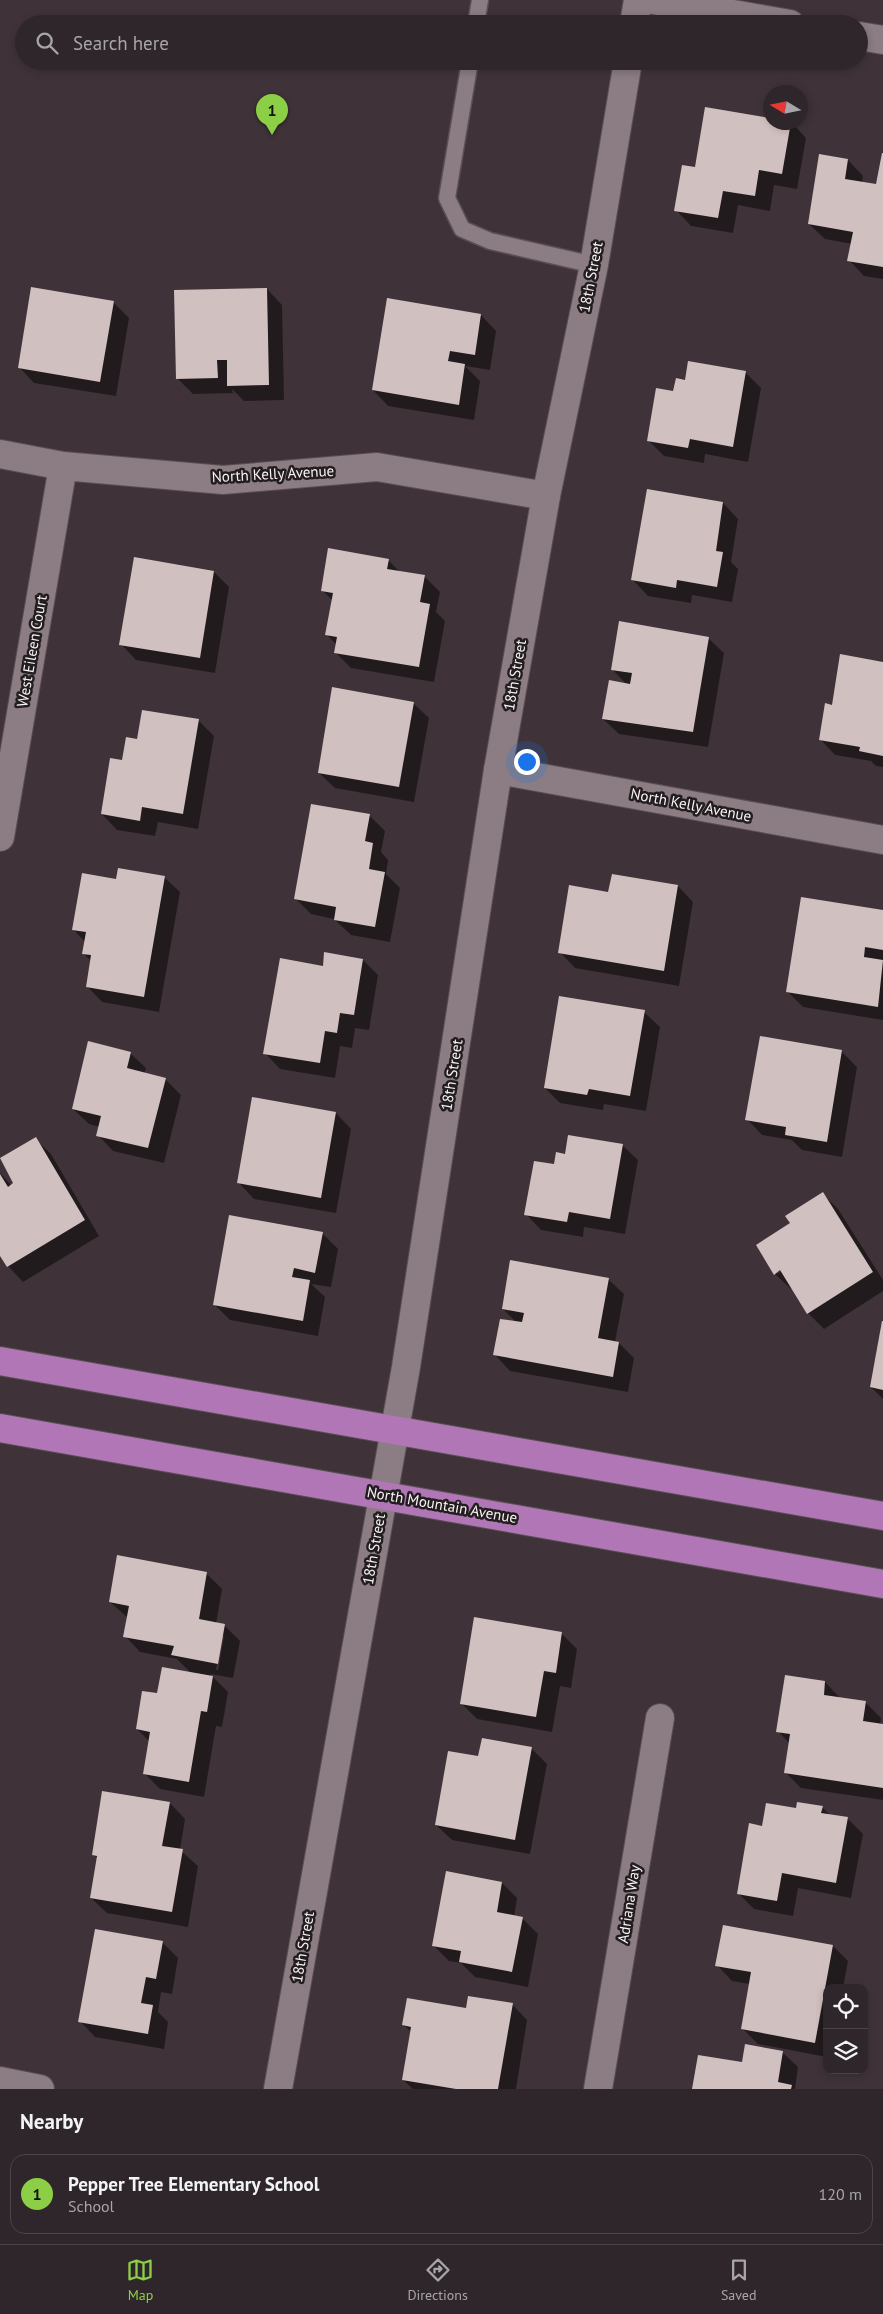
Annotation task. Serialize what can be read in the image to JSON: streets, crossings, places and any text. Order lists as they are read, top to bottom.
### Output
{
  "streets": {
    "main road": [
      "18th Street",
      "North Kelly Avenue",
      "West Eileen Court",
      "North Mountain Avenue",
      "Adriana Way"
    ]
  },
  "crossings": [
    ["18th Street", "North Kelly Avenue"],
    ["18th Street", "North Mountain Avenue"],
    ["North Kelly Avenue", "West Eileen Court"]
  ],
  "north": "left",
  "page": {
    "search": "Search here",
    "pins": "1",
    "heading": "Nearby",
    "list": [
      {
        "mark": "1",
        "name": "Pepper Tree Elementary School",
        "note": "School",
        "value": "120 m"
      }
    ],
    "nav": ["Map", "Directions", "Saved"]
  }
}
